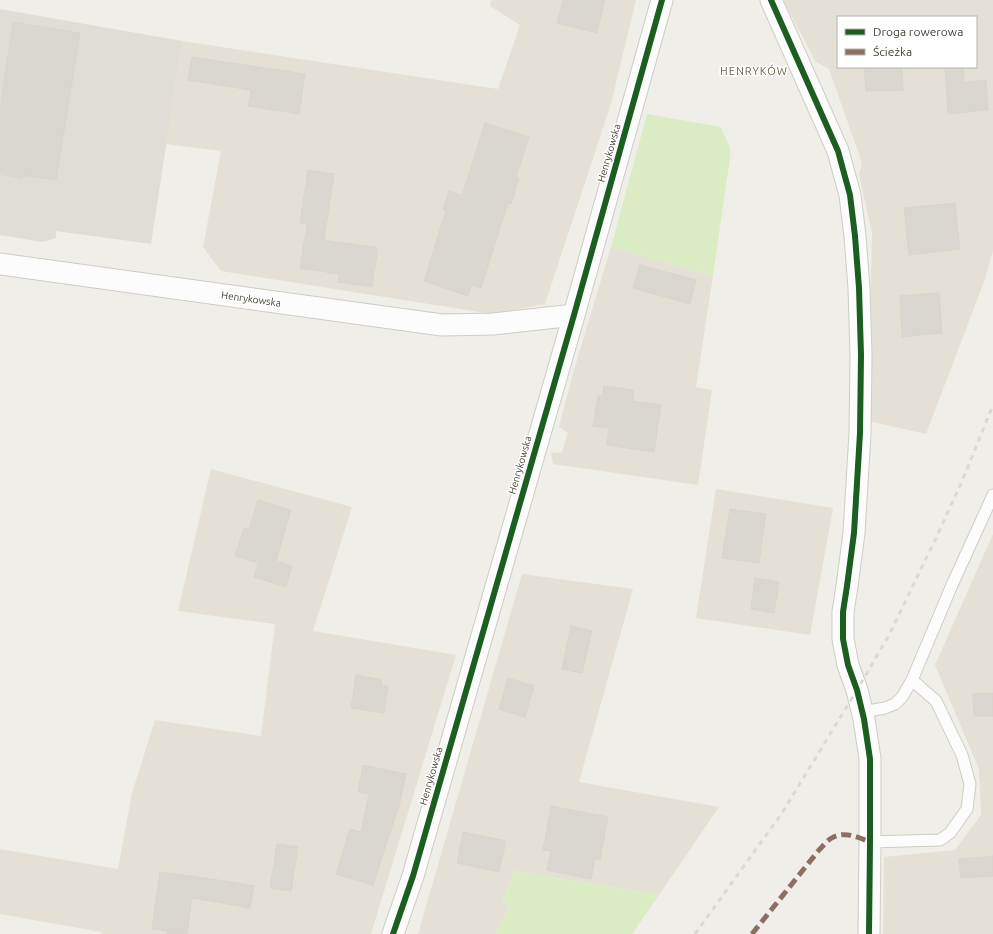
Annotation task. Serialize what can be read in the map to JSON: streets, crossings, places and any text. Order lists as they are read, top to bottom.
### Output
{
  "streets": {
    "street": ["Henrykowska"]
  },
  "districts": ["HENRYKÓW"],
  "legend": ["Droga rowerowa", "Ścieżka"]
}
